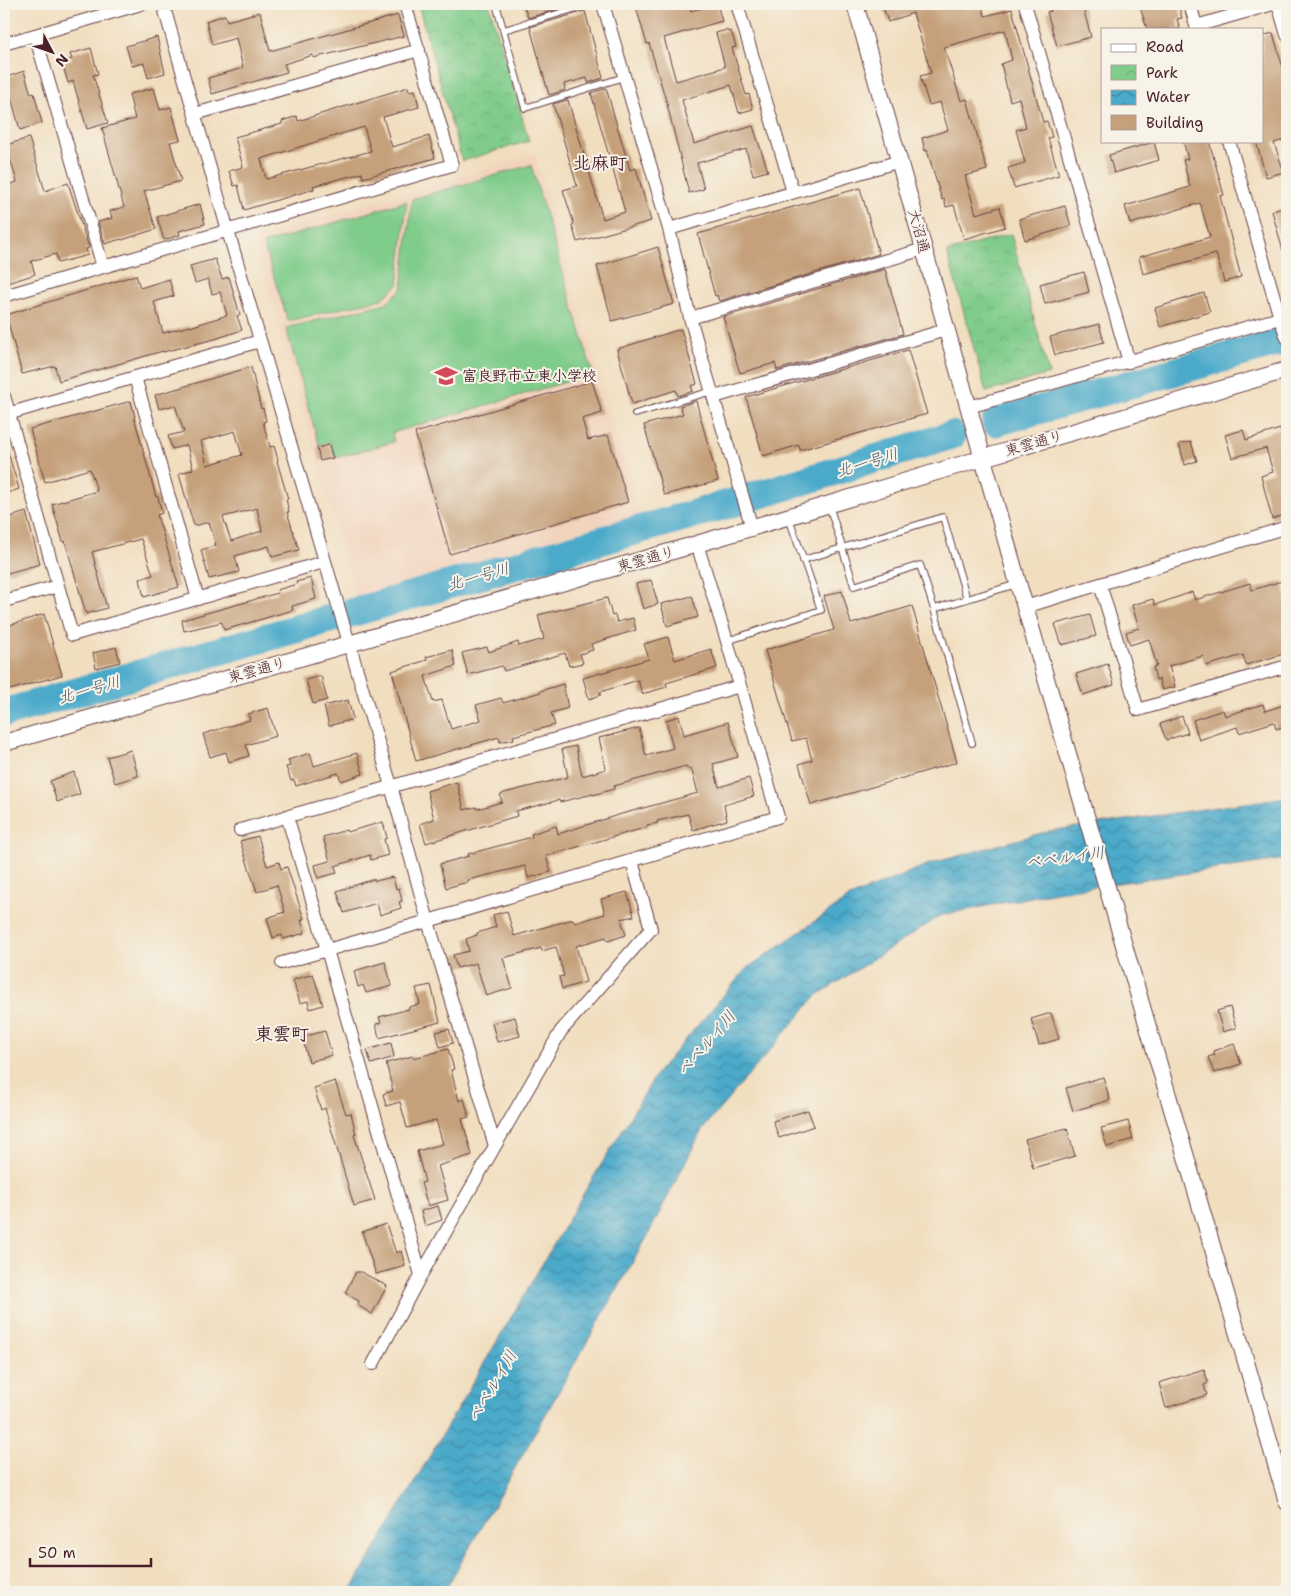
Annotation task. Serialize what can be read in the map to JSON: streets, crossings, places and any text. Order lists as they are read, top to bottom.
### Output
{
  "streets": {
    "street": ["大沼通", "東雲通り"]
  },
  "crossings": [
    ["大沼通", "東雲通り"]
  ],
  "districts": ["北麻町", "東雲町"],
  "water": ["北一号川", "ベベルイ川"],
  "places": {
    "school or university": ["富良野市立東小学校"]
  },
  "legend": [
    "Road",
    "Park",
    "Water",
    "Building"
  ],
  "scale_bar": "50 m",
  "north": "bottom right"
}
